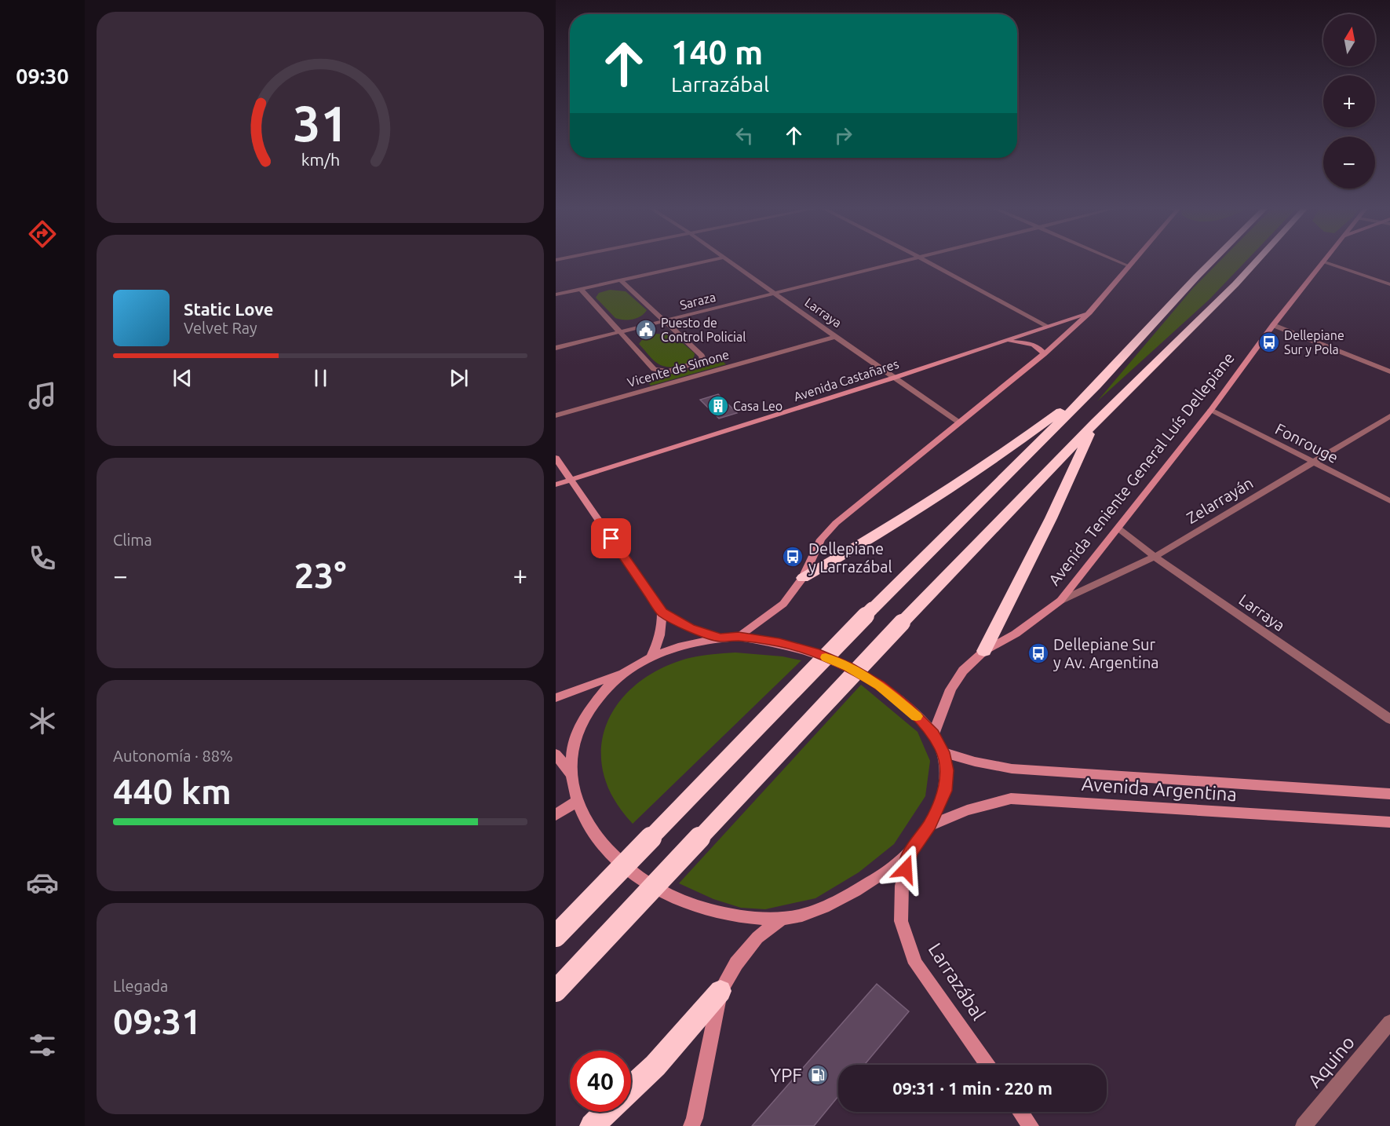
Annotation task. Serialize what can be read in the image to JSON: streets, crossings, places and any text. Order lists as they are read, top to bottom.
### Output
{
  "streets": {
    "street": [
      "Saraza",
      "Larraya",
      "Vicente de Simone",
      "Avenida Castañares",
      "Fonrouge",
      "Avenida Teniente General Luís Dellepiane",
      "Zelarrayán",
      "Avenida Argentina",
      "Larrazábal",
      "Aquino"
    ]
  },
  "crossings": [
    ["Saraza", "Larraya"],
    ["Saraza", "Vicente de Simone"],
    ["Larraya", "Vicente de Simone"],
    ["Larraya", "Avenida Castañares"],
    ["Larraya", "Avenida Teniente General Luís Dellepiane"],
    ["Larraya", "Zelarrayán"],
    ["Fonrouge", "Avenida Teniente General Luís Dellepiane"],
    ["Fonrouge", "Zelarrayán"],
    ["Avenida Teniente General Luís Dellepiane", "Zelarrayán"]
  ],
  "places": {
    "public building": ["Puesto de Control Policial"],
    "bus stop": ["Dellepiane Sur y Pola", "Dellepiane y Larrazábal", "Dellepiane Sur y Av. Argentina"],
    "building": ["Casa Leo"],
    "fuel station": ["YPF"]
  },
  "north": "top",
  "page": {
    "tabs": "09:30",
    "map_buttons": ["+", "−"],
    "turn": ["140 m", "Larrazábal"],
    "song": ["Static Love", "Velvet Ray"],
    "tile": [
      "Clima",
      ["Autonomía · 88%", "440 km"],
      ["Llegada", "09:31"]
    ],
    "heat": ["−", "23°", "+"],
    "limit": "40",
    "trip": "09:31 · 1 min · 220 m",
    "gauge": ["31", "km/h"]
  }
}
